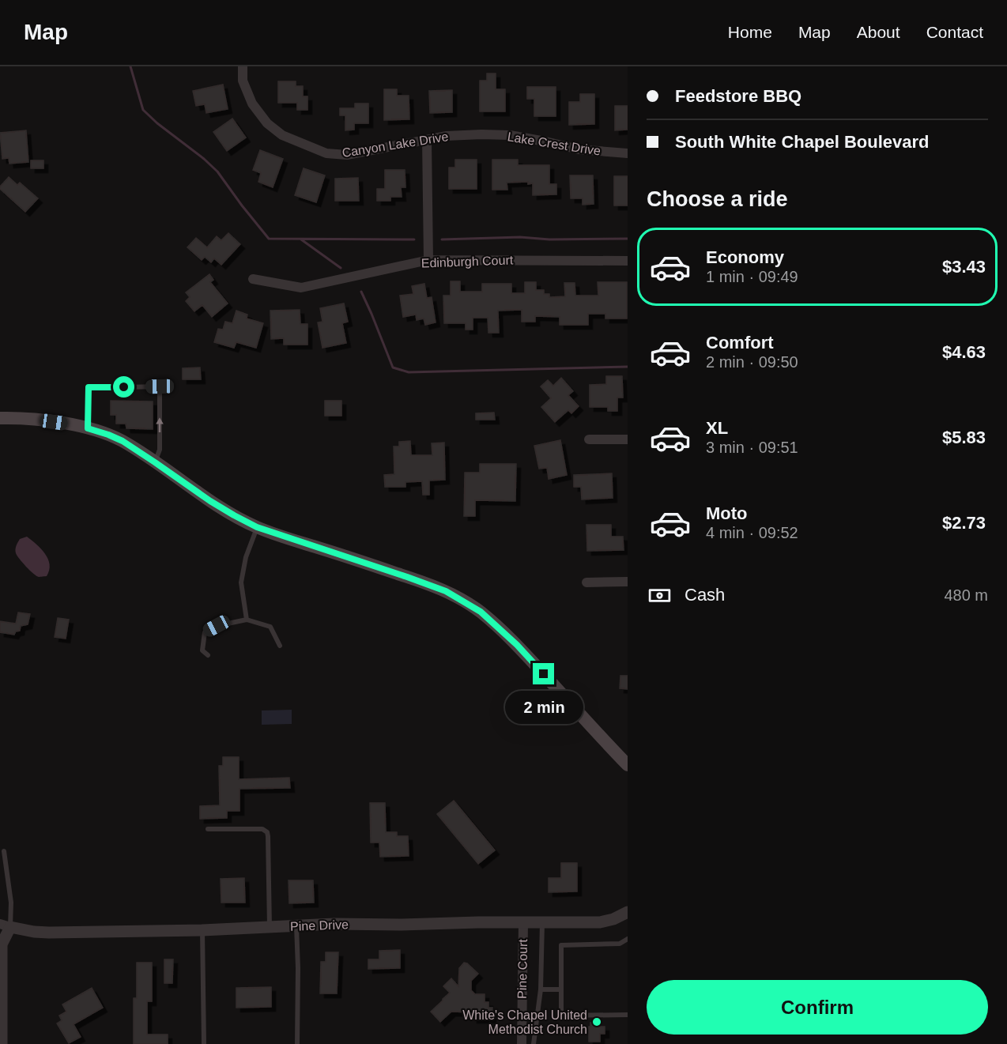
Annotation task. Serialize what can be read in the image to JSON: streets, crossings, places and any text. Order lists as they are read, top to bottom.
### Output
{
  "streets": {
    "street": [
      "Lake Crest Drive",
      "Canyon Lake Drive",
      "Edinburgh Court",
      "Pine Drive",
      "Pine Court"
    ]
  },
  "crossings": [
    ["Lake Crest Drive", "Canyon Lake Drive"],
    ["Pine Drive", "Pine Court"]
  ],
  "places": ["White's Chapel United Methodist Church"],
  "page": {
    "header": "Map",
    "nav": [
      "Home",
      "Map",
      "About",
      "Contact"
    ],
    "banner": ["Feedstore BBQ", "South White Chapel Boulevard"],
    "heading": "Choose a ride",
    "list": [
      {
        "name": "Economy",
        "note": "1 min · 09:49",
        "value": "$3.43"
      },
      {
        "name": "Comfort",
        "note": "2 min · 09:50",
        "value": "$4.63"
      },
      {
        "name": "XL",
        "note": "3 min · 09:51",
        "value": "$5.83"
      },
      {
        "name": "Moto",
        "note": "4 min · 09:52",
        "value": "$2.73"
      }
    ],
    "pay": ["Cash", "480 m"],
    "bubble": "2 min",
    "buttons": "Confirm"
  }
}
